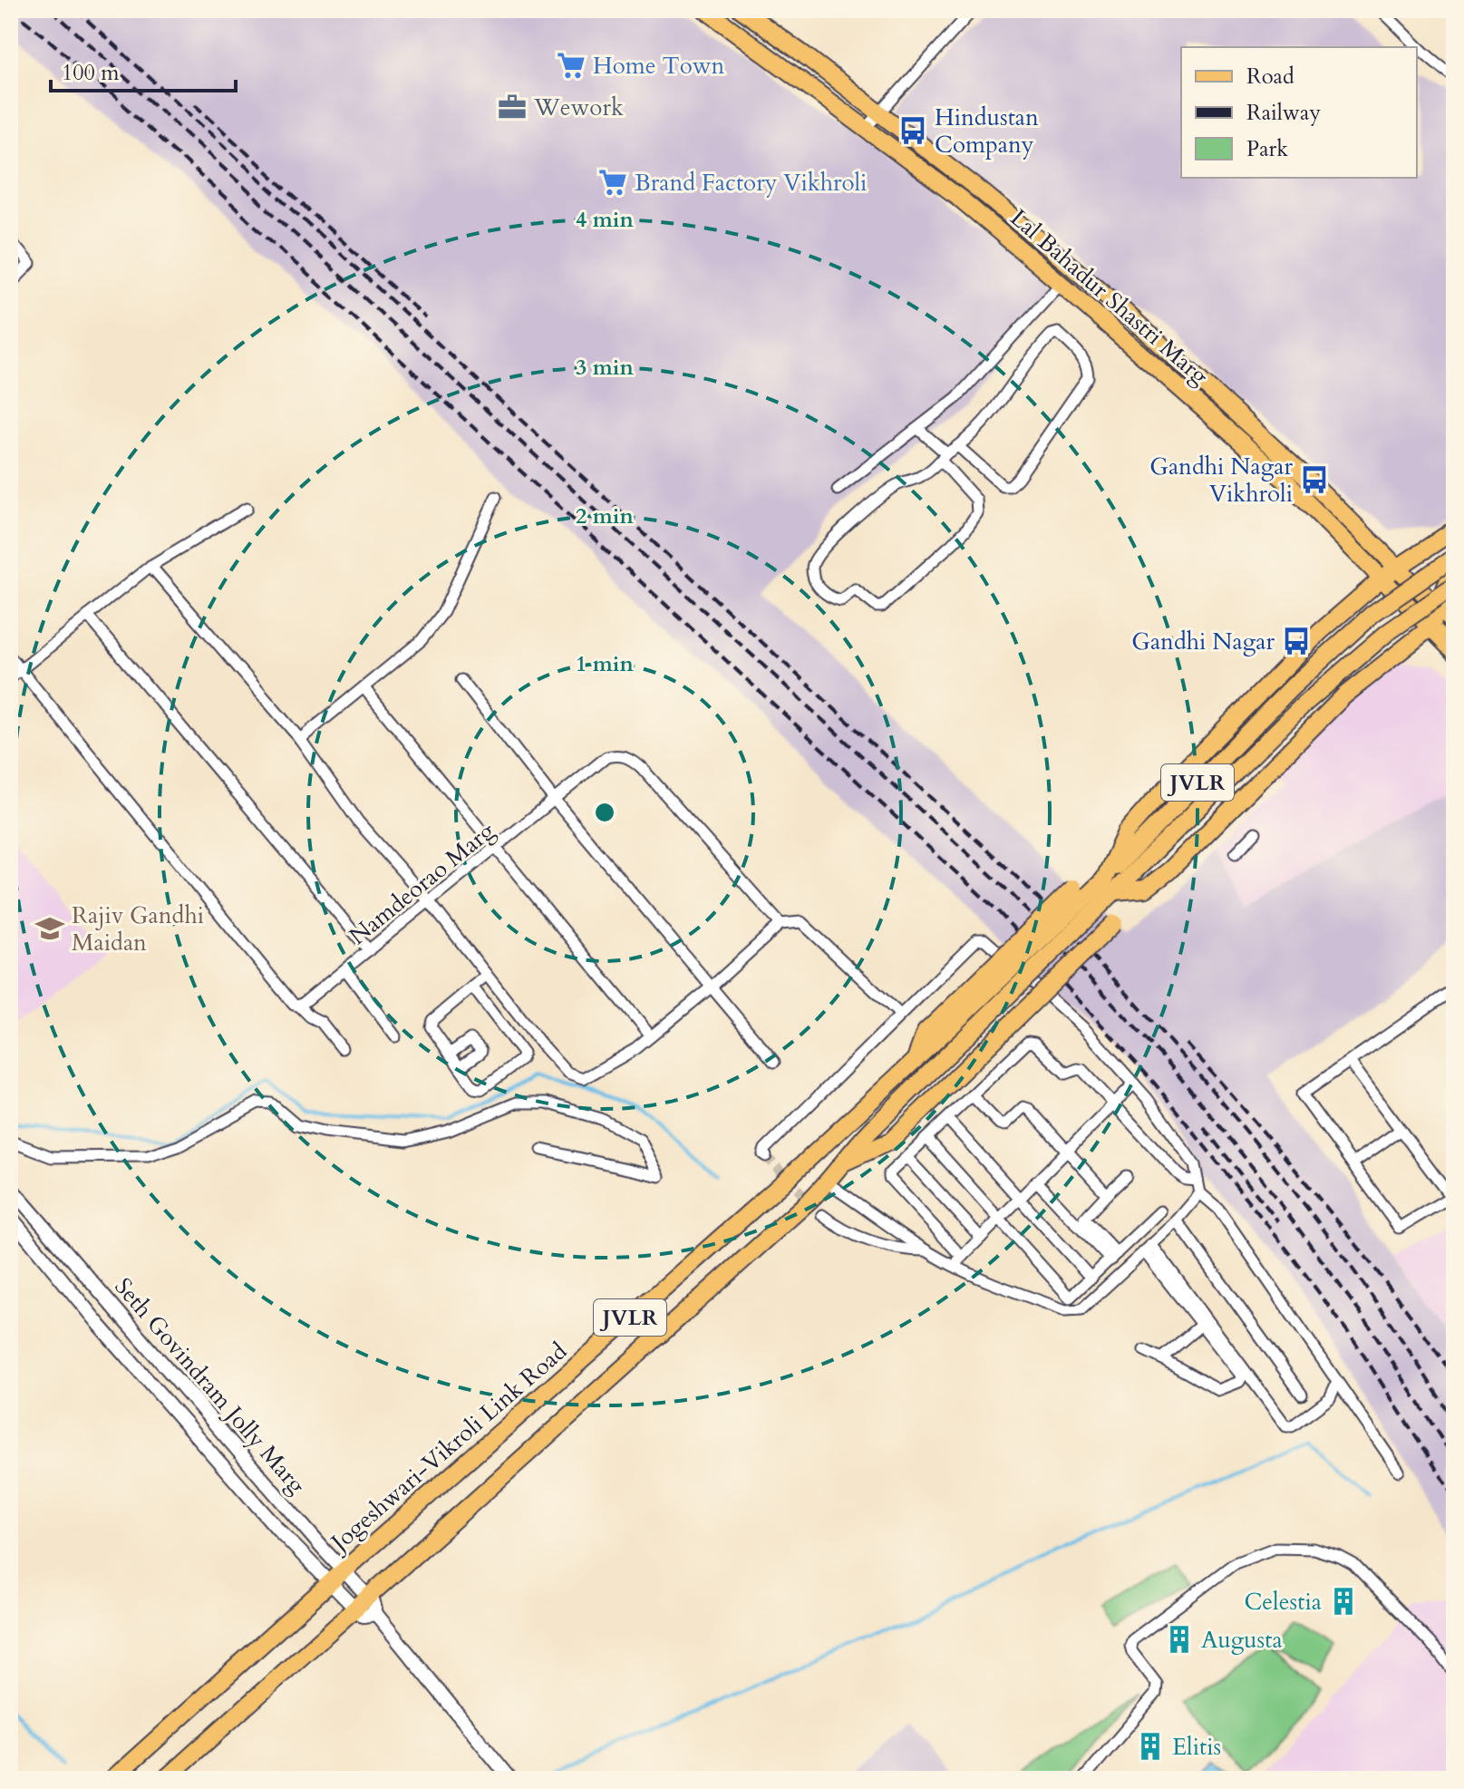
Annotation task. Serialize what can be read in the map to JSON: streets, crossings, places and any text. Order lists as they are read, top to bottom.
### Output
{
  "streets": {
    "main road": ["Lal Bahadur Shastri Marg", "JVLR", "Jogeshwari-Vikroli Link Road"],
    "street": ["Namdeorao Marg", "Seth Govindram Jolly Marg"]
  },
  "crossings": [
    ["JVLR", "Seth Govindram Jolly Marg"],
    ["JVLR", "Jogeshwari-Vikroli Link Road"],
    ["Seth Govindram Jolly Marg", "Jogeshwari-Vikroli Link Road"]
  ],
  "places": {
    "supermarket": ["Home Town", "Brand Factory Vikhroli"],
    "office": ["Wework"],
    "bus stop": ["Hindustan Company", "Gandhi Nagar Vikhroli", "Gandhi Nagar"],
    "school or university": ["Rajiv Gandhi Maidan"],
    "building": ["Celestia", "Augusta", "Elitis"]
  },
  "legend": ["Road", "Railway", "Park"],
  "scale_bar": "100 m",
  "rings": [
    "4 min",
    "3 min",
    "2 min",
    "1 min"
  ]
}
